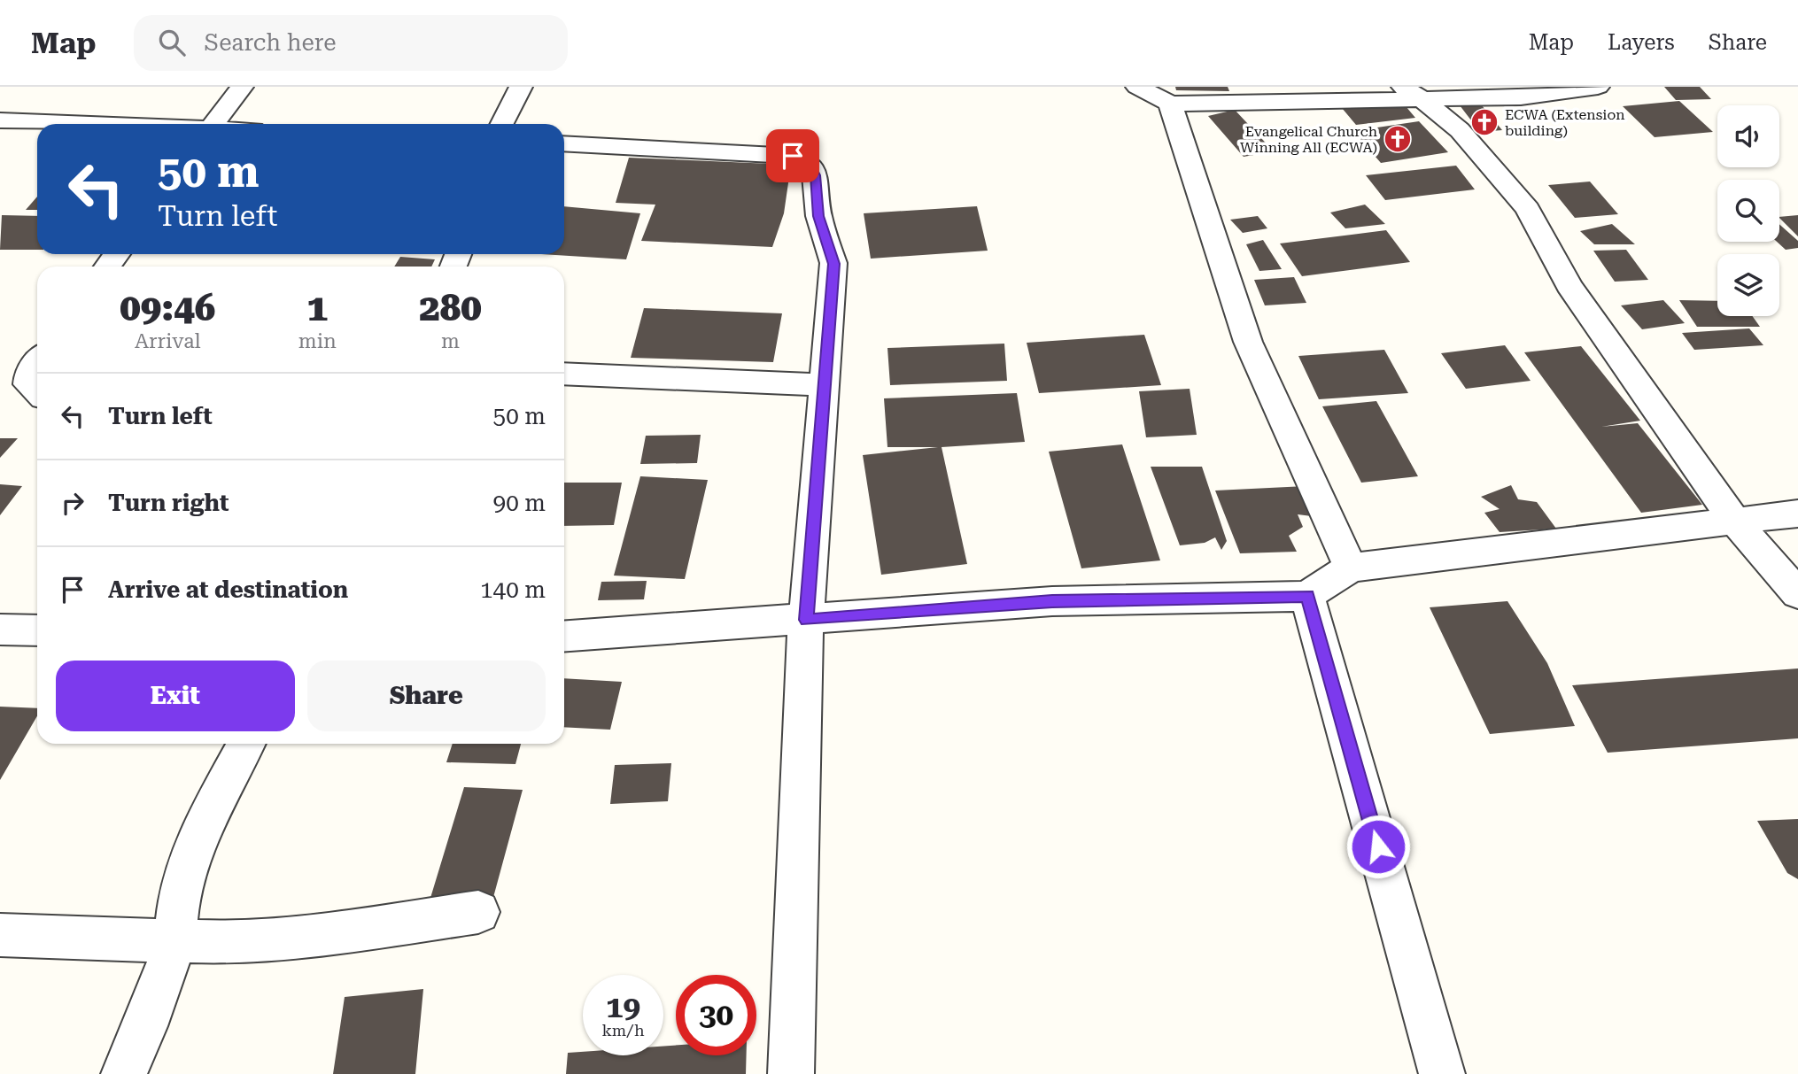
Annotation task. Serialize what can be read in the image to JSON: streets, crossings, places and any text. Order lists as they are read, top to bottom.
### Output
{
  "places": {
    "church": ["ECWA (Extension building)", "Evangelical Church Winning All (ECWA)"]
  },
  "page": {
    "header": "Map",
    "search": "Search here",
    "nav": ["Map", "Layers", "Share"],
    "turn": ["50 m", "Turn left"],
    "eta": [
      "09:46",
      "Arrival",
      "1",
      "min",
      "280",
      "m"
    ],
    "list": [
      {
        "name": "Turn left",
        "value": "50 m"
      },
      {
        "name": "Turn right",
        "value": "90 m"
      },
      {
        "name": "Arrive at destination",
        "value": "140 m"
      }
    ],
    "buttons": ["Exit", "Share"],
    "speed": "19 km/h",
    "limit": "30"
  }
}
